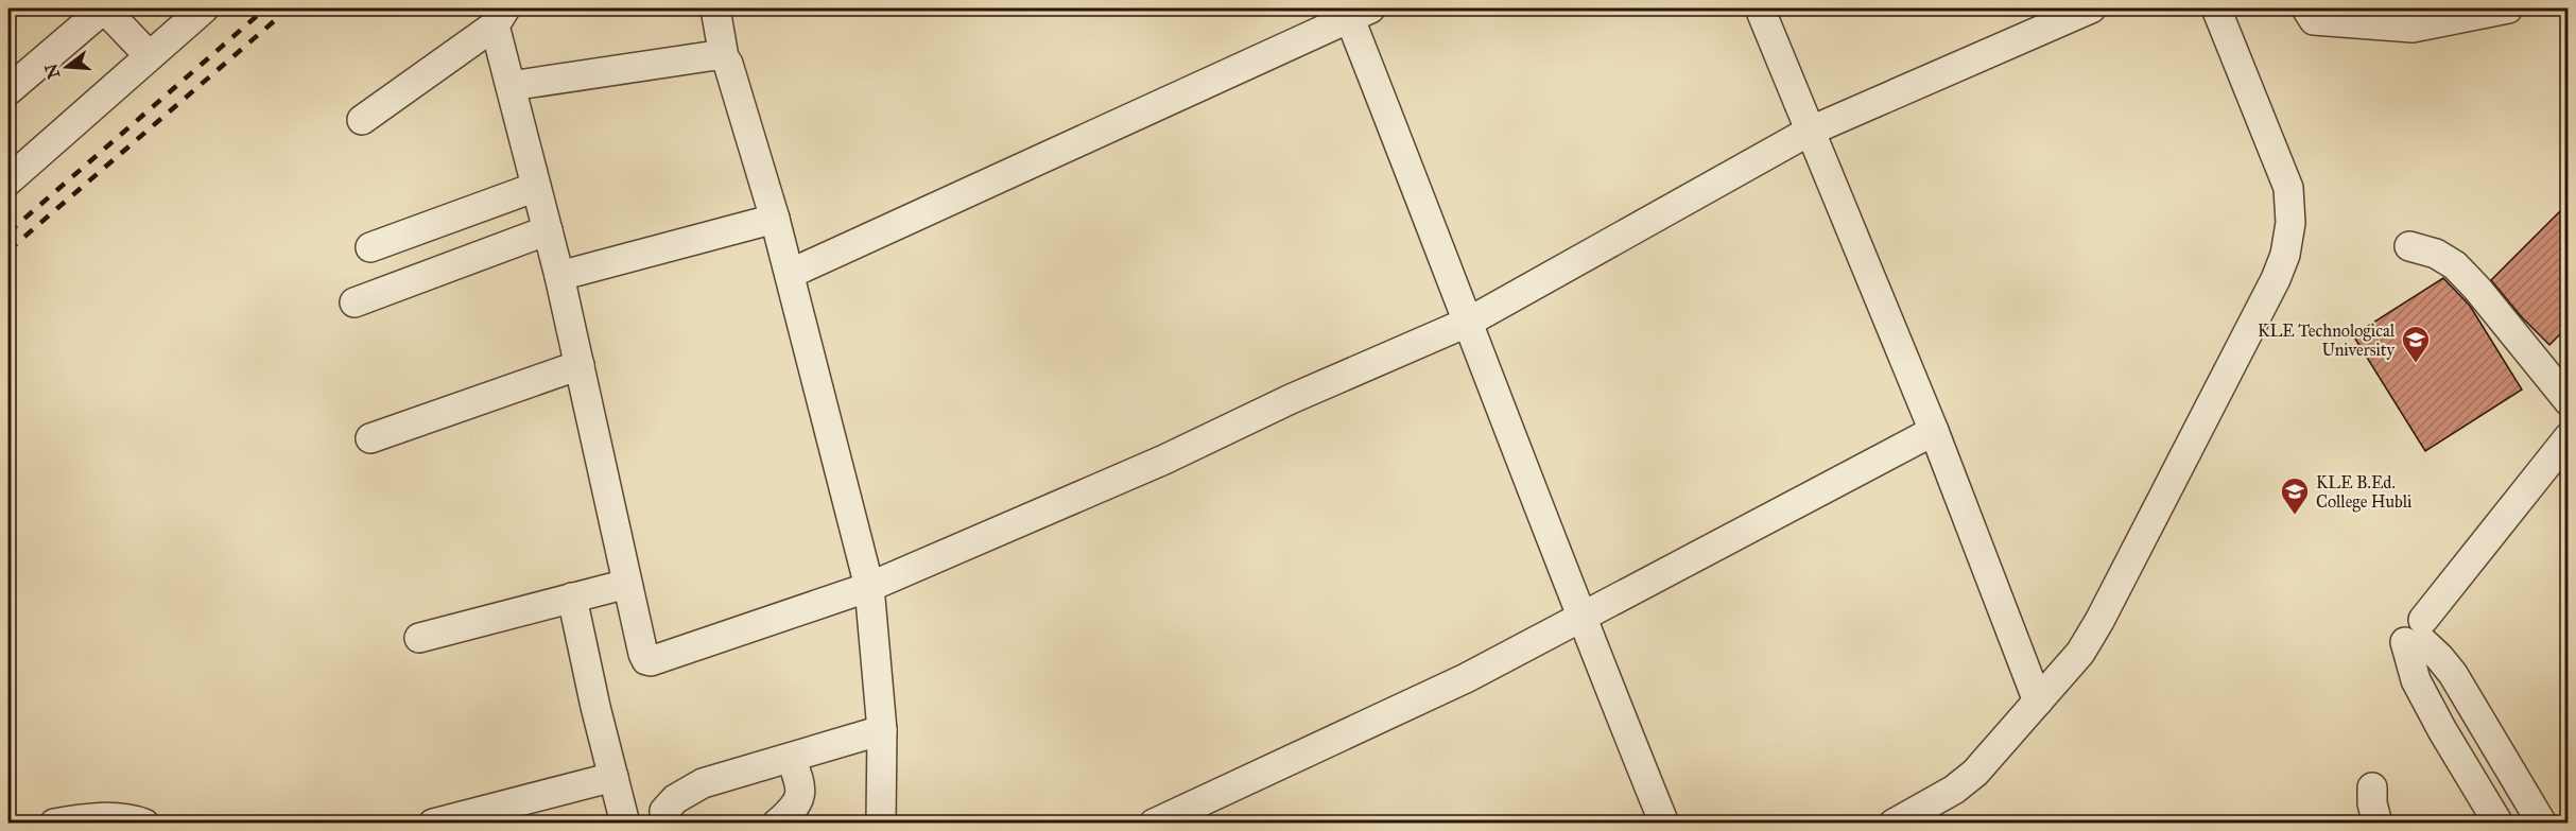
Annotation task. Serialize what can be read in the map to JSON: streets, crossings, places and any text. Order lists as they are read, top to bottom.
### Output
{
  "places": {
    "school or university": ["KLE Technological University", "KLE B.Ed. College Hubli"]
  },
  "north": "left"
}
